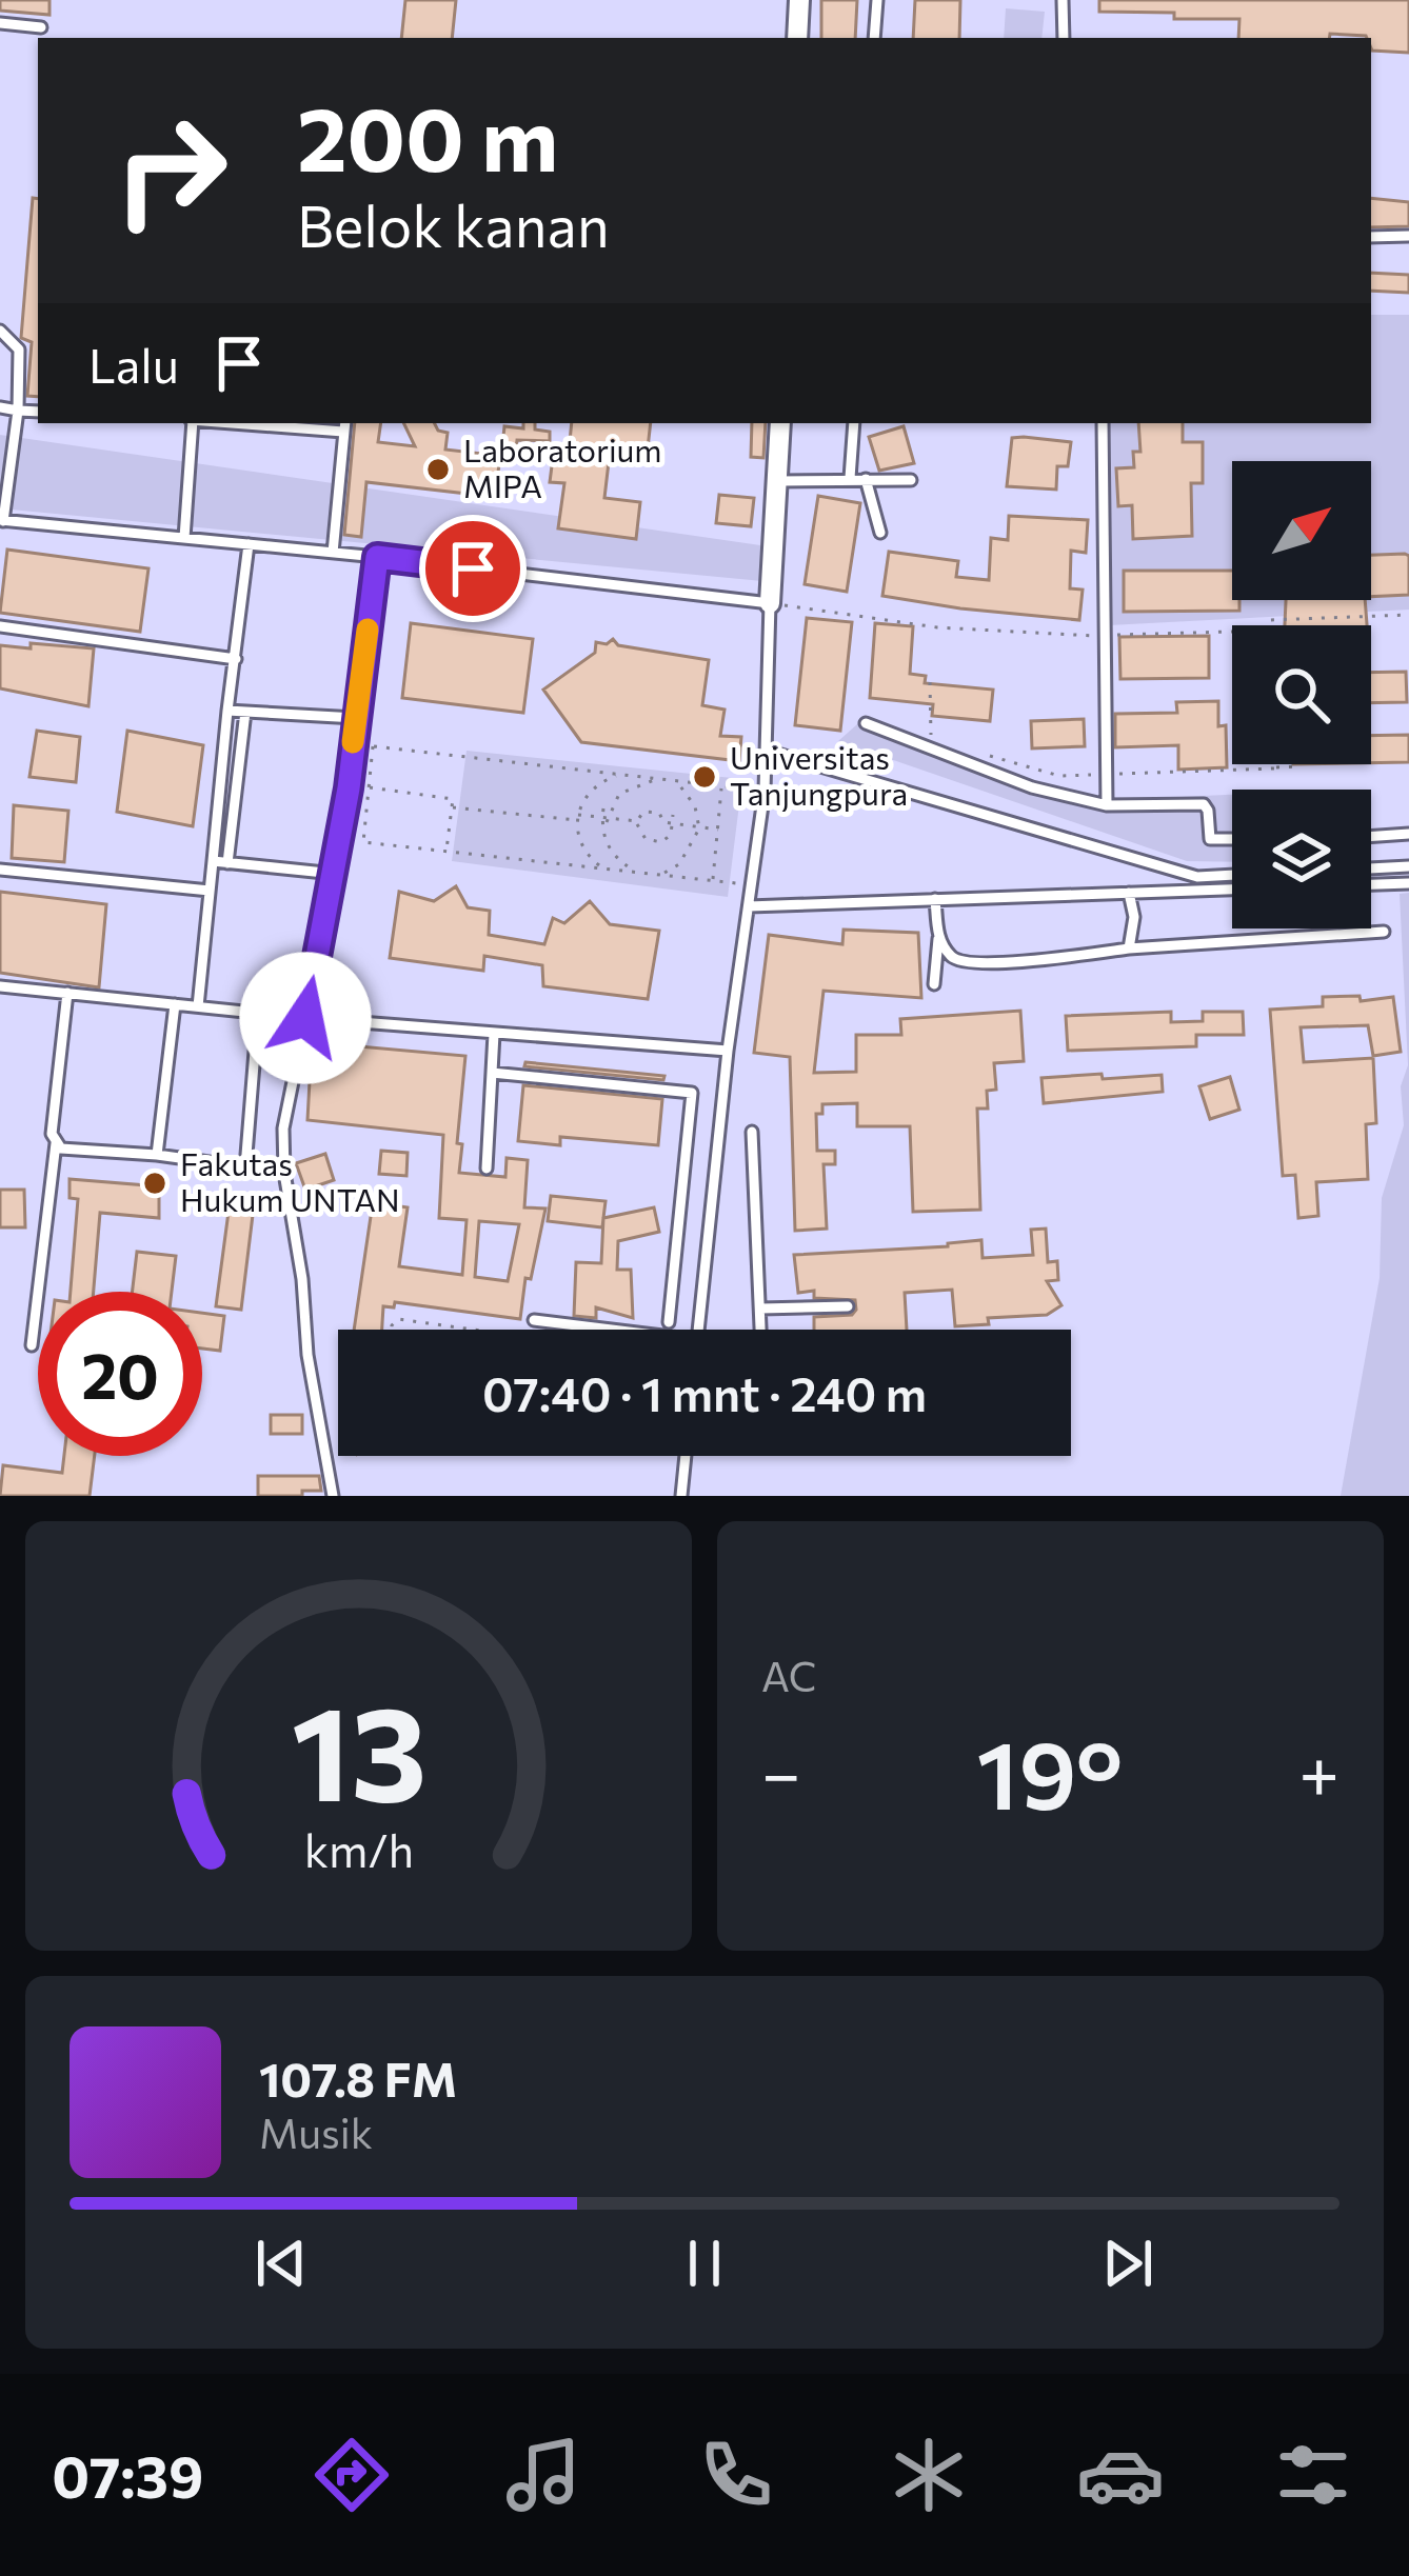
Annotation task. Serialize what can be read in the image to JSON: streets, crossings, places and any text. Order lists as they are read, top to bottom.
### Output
{
  "places": ["Laboratorium MIPA", "Universitas Tanjungpura", "Fakutas Hukum UNTAN"],
  "north": "top right",
  "page": {
    "turn": ["200 m", "Belok kanan"],
    "then": "Lalu",
    "limit": "20",
    "trip": "07:40 · 1 mnt · 240 m",
    "tile": "AC",
    "heat": ["−", "19°", "+"],
    "song": ["107.8 FM", "Musik"],
    "tabs": "07:39",
    "gauge": ["13", "km/h"]
  }
}
